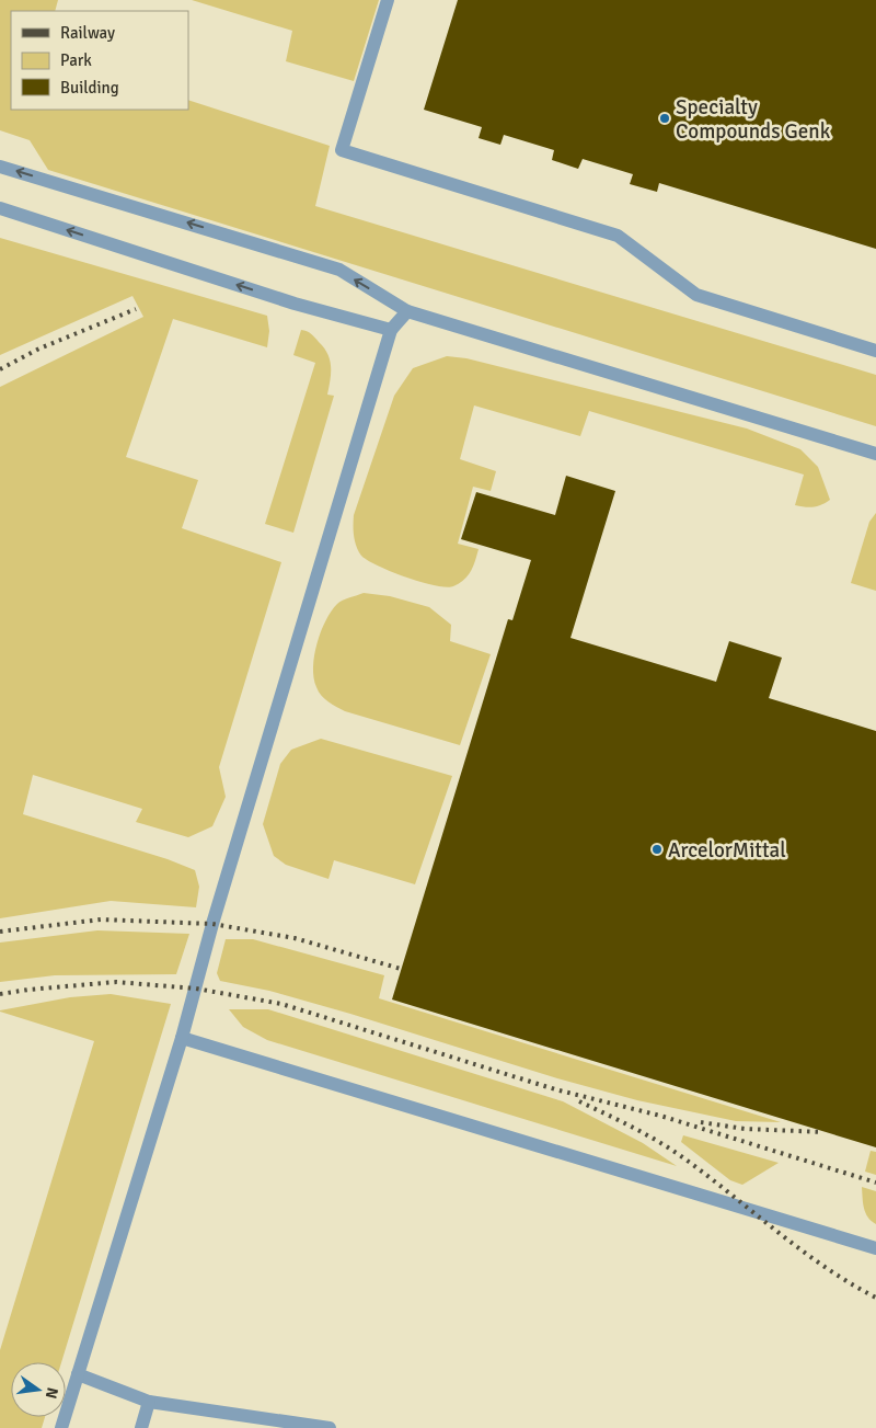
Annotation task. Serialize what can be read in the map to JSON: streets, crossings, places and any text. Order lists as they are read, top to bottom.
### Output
{
  "places": ["Specialty Compounds Genk", "ArcelorMittal"],
  "legend": ["Railway", "Park", "Building"],
  "north": "right"
}
